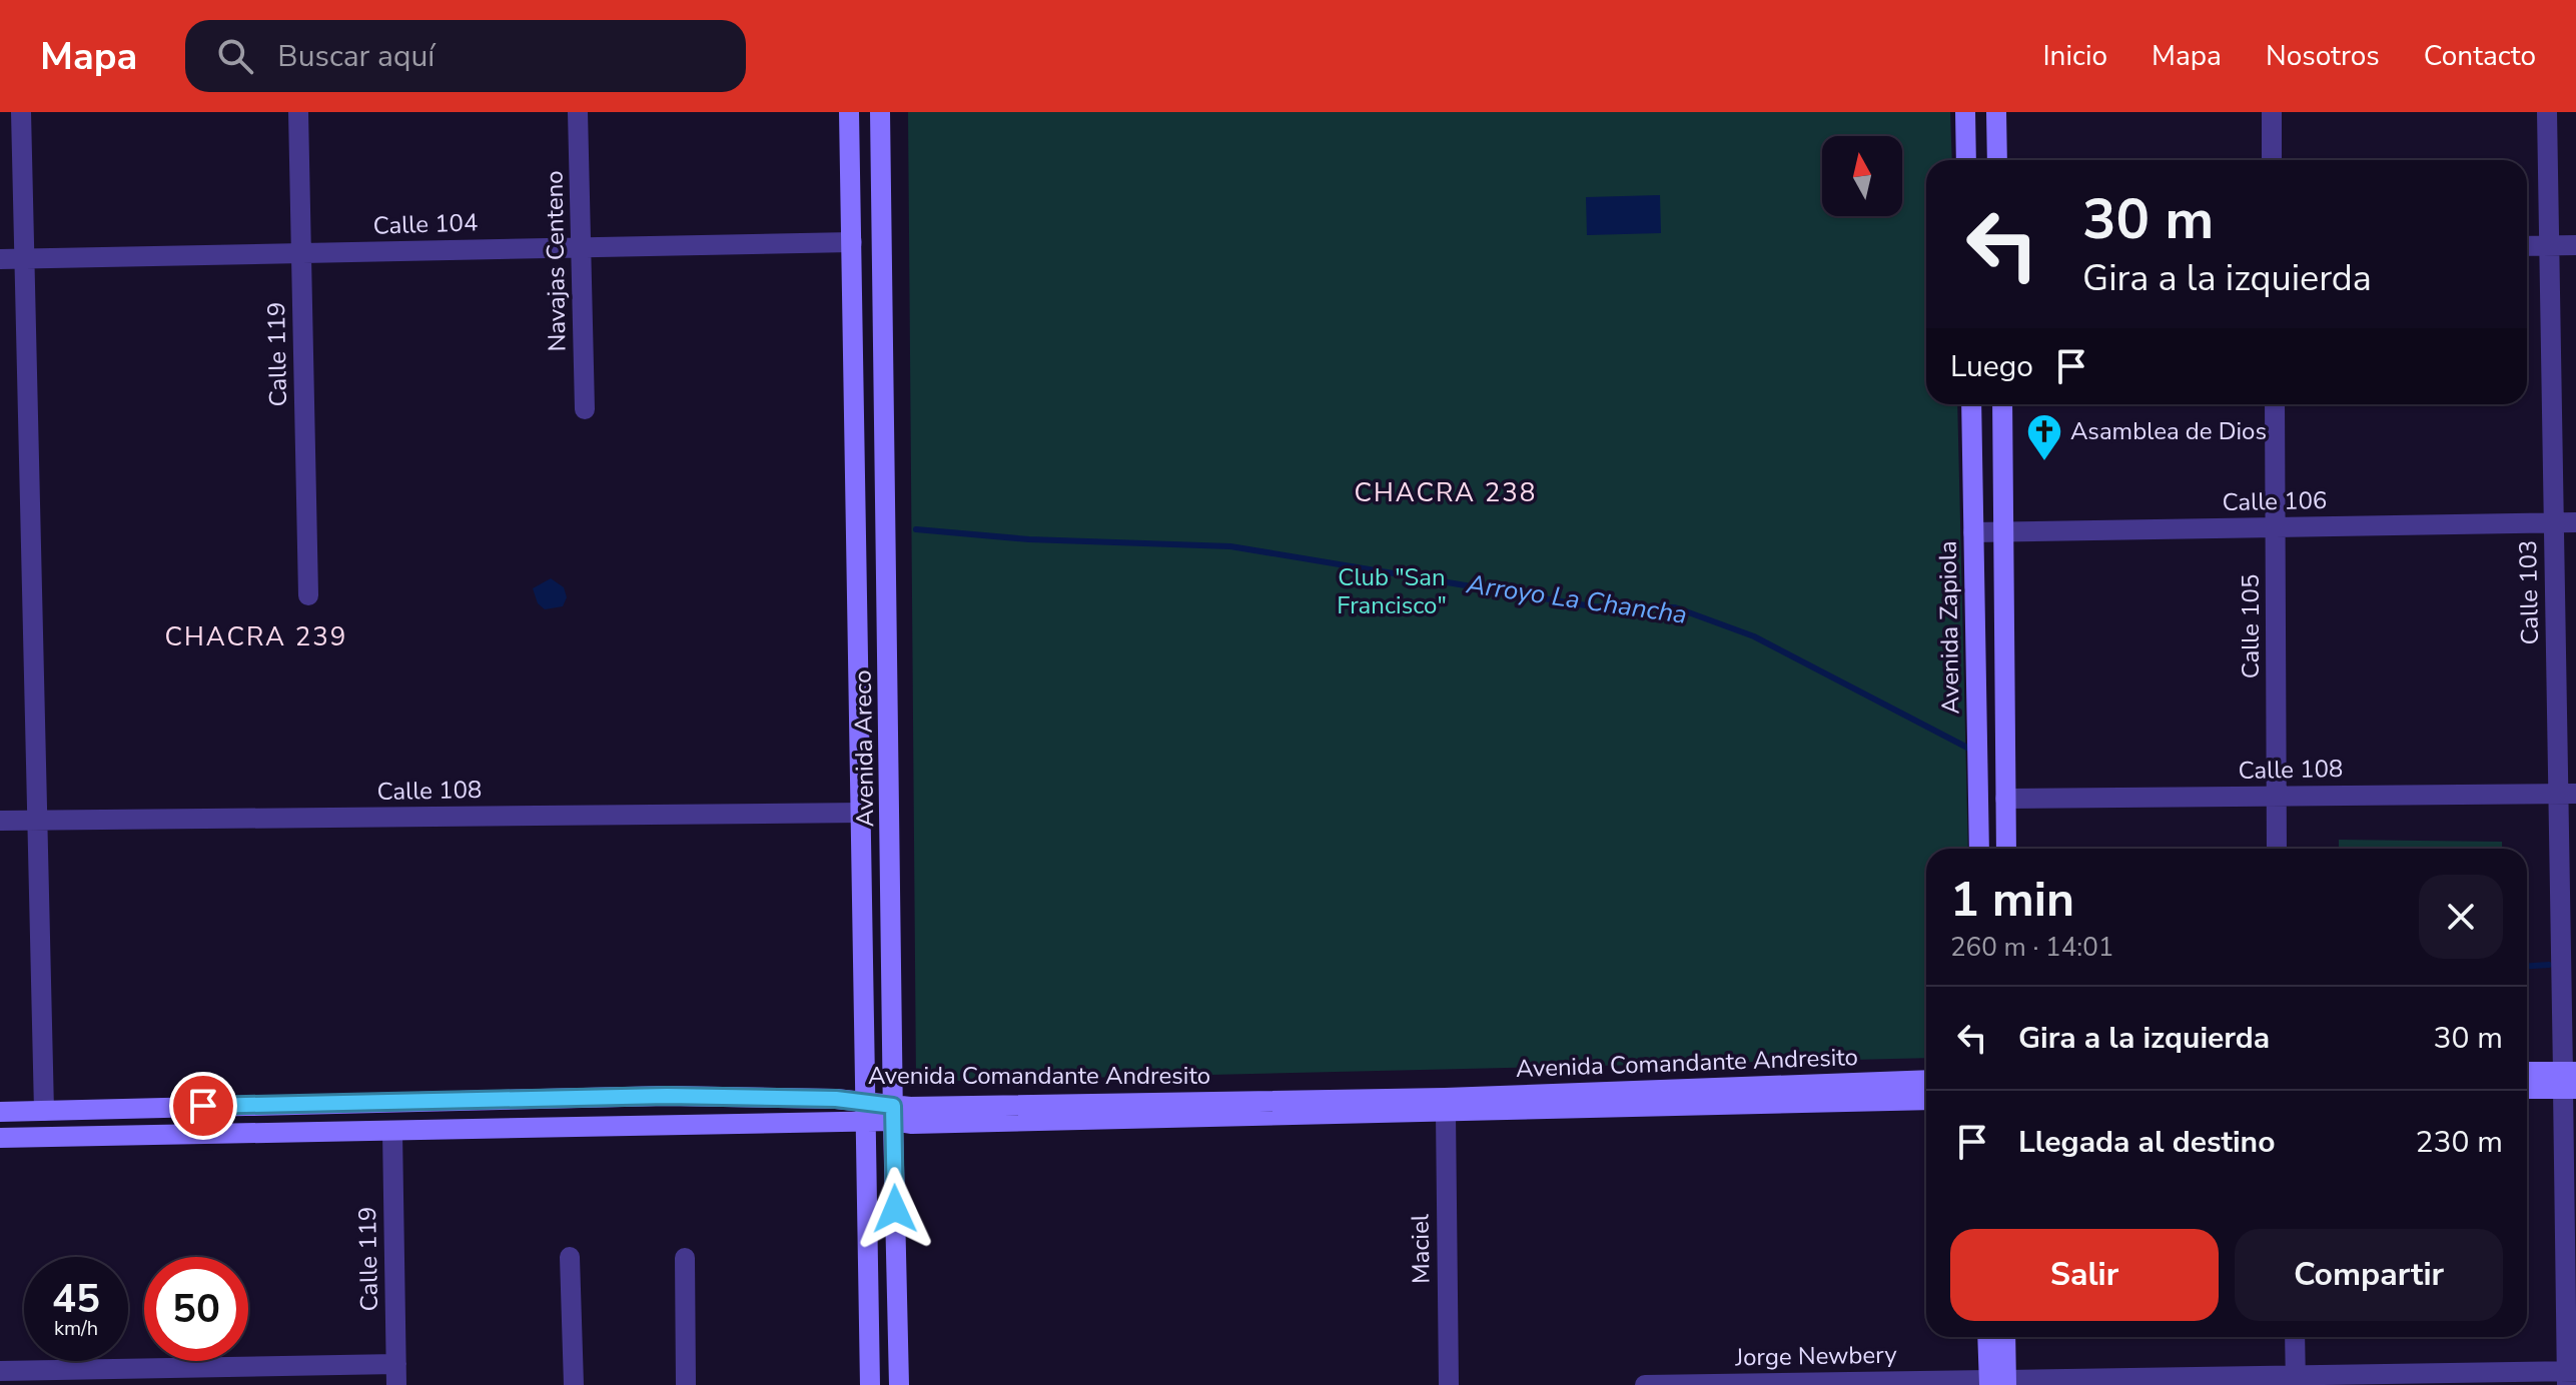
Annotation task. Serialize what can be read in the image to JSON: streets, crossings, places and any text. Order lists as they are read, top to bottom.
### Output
{
  "streets": {
    "main road": ["Avenida Zapiola", "Avenida Areco", "Avenida Comandante Andresito"],
    "street": [
      "Calle 104",
      "Navajas Centeno",
      "Calle 119",
      "Calle 106",
      "Calle 103",
      "Calle 105",
      "Calle 108",
      "Maciel",
      "Jorge Newbery"
    ]
  },
  "crossings": [
    ["Calle 104", "Navajas Centeno"],
    ["Calle 104", "Calle 119"],
    ["Calle 104", "Avenida Areco"],
    ["Calle 119", "Avenida Comandante Andresito"],
    ["Calle 106", "Calle 103"],
    ["Calle 106", "Calle 105"],
    ["Calle 106", "Avenida Zapiola"],
    ["Calle 103", "Calle 108"],
    ["Calle 103", "Jorge Newbery"],
    ["Calle 105", "Calle 108"],
    ["Avenida Areco", "Calle 108"],
    ["Avenida Areco", "Avenida Comandante Andresito"],
    ["Avenida Comandante Andresito", "Maciel"]
  ],
  "districts": ["CHACRA 238", "CHACRA 239"],
  "water": ["Arroyo La Chancha"],
  "parks": ["Club \"San Francisco\""],
  "places": {
    "church": ["Asamblea de Dios"]
  },
  "north": "top",
  "page": {
    "header": "Mapa",
    "search": "Buscar aquí",
    "nav": [
      "Inicio",
      "Mapa",
      "Nosotros",
      "Contacto"
    ],
    "turn": ["30 m", "Gira a la izquierda"],
    "then": "Luego",
    "heading": ["1 min", "260 m · 14:01"],
    "list": [
      {
        "name": "Gira a la izquierda",
        "value": "30 m"
      },
      {
        "name": "Llegada al destino",
        "value": "230 m"
      }
    ],
    "buttons": ["Salir", "Compartir"],
    "speed": "45 km/h",
    "limit": "50"
  }
}
